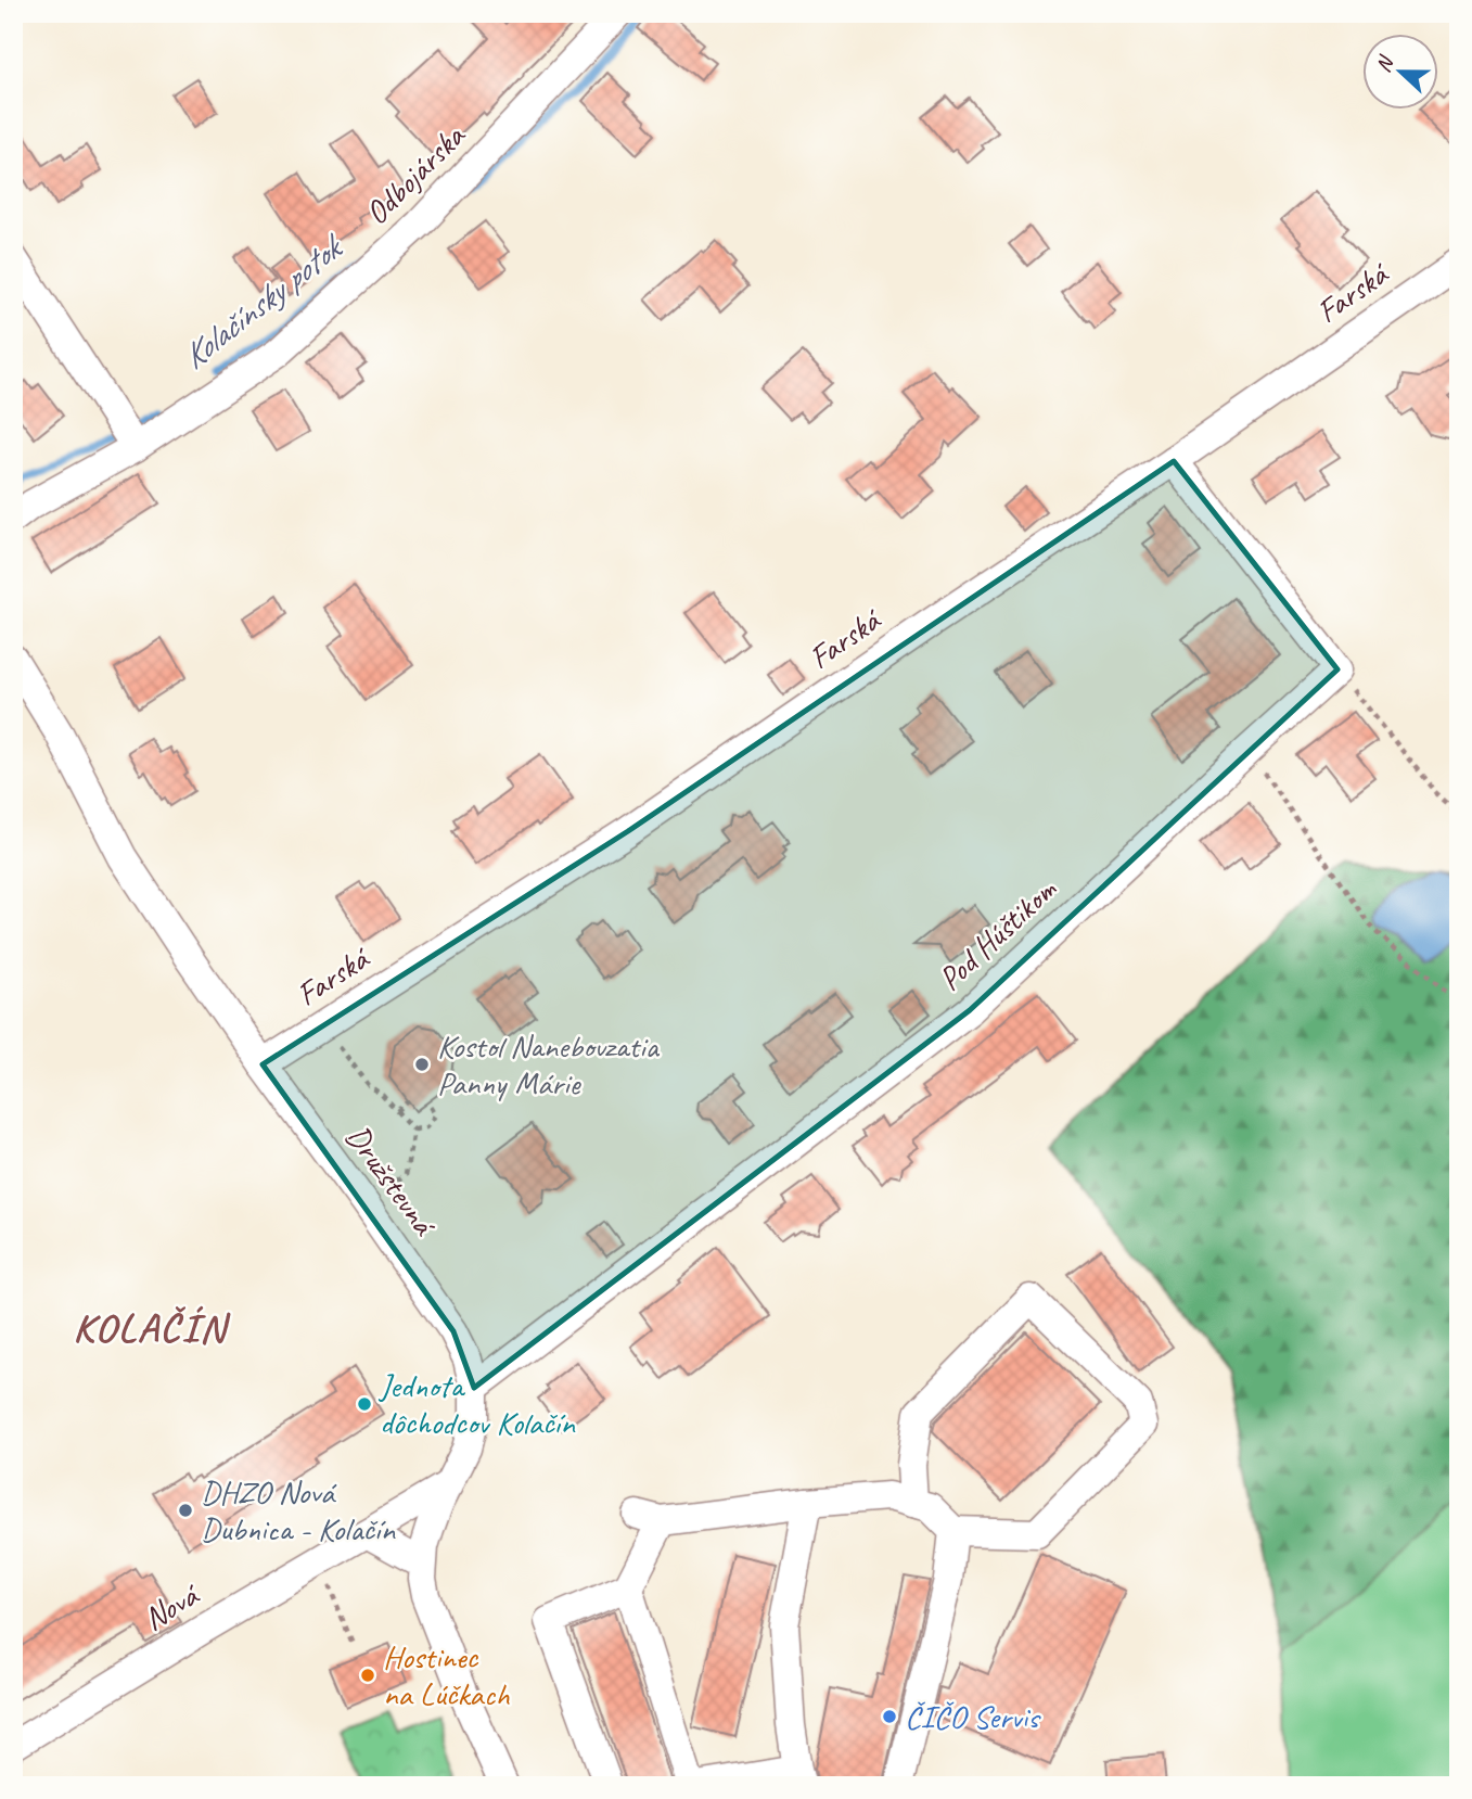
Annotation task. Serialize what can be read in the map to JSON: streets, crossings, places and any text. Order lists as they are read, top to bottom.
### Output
{
  "streets": {
    "street": [
      "Odbojárska",
      "Farská",
      "Pod Húštikom",
      "Družstevná",
      "Nová"
    ]
  },
  "crossings": [
    ["Farská", "Družstevná"],
    ["Pod Húštikom", "Družstevná"],
    ["Družstevná", "Nová"]
  ],
  "districts": ["KOLAČÍN"],
  "water": ["Kolačínsky potok"],
  "places": [
    "Kostol Nanebovzatia Panny Márie",
    "Jednota dôchodcov Kolačín",
    "DHZO Nová Dubnica - Kolačín",
    "Hostinec na Lúčkach",
    "ČIČO Servis"
  ],
  "north": "left"
}
